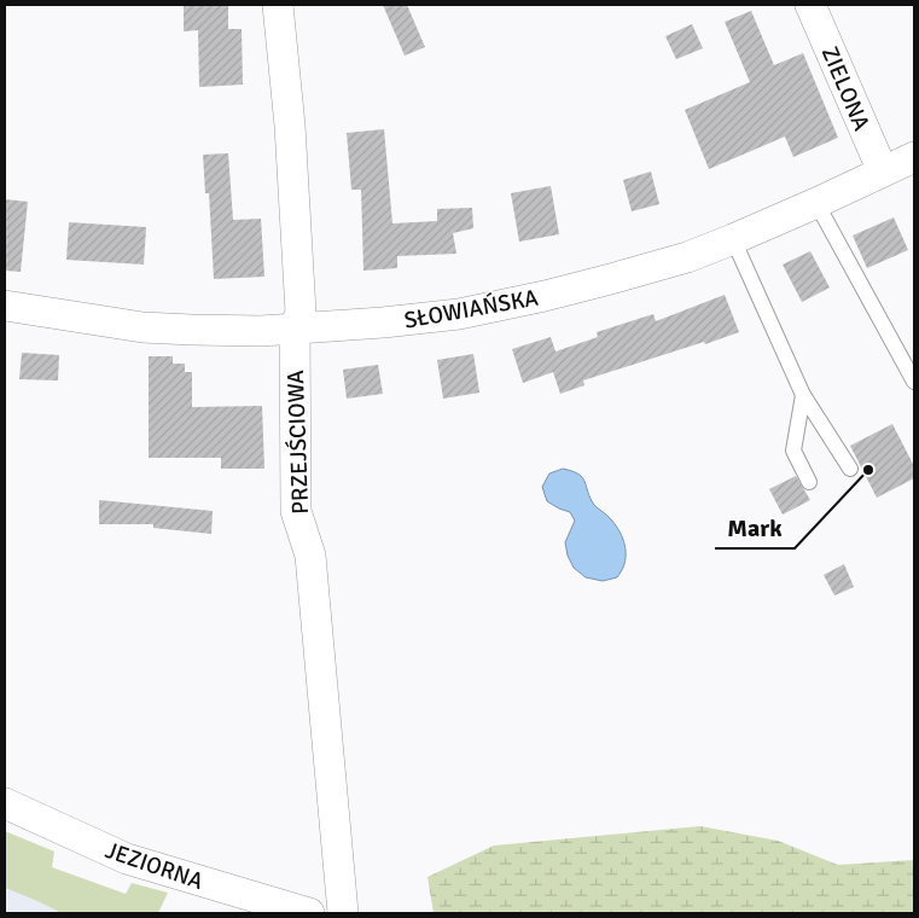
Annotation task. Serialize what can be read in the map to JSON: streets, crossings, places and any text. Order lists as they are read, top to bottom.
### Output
{
  "streets": {
    "street": [
      "ZIELONA",
      "SŁOWIAŃSKA",
      "PRZEJŚCIOWA",
      "JEZIORNA"
    ]
  },
  "crossings": [
    ["ZIELONA", "SŁOWIAŃSKA"],
    ["SŁOWIAŃSKA", "PRZEJŚCIOWA"]
  ],
  "places": ["Mark"]
}
